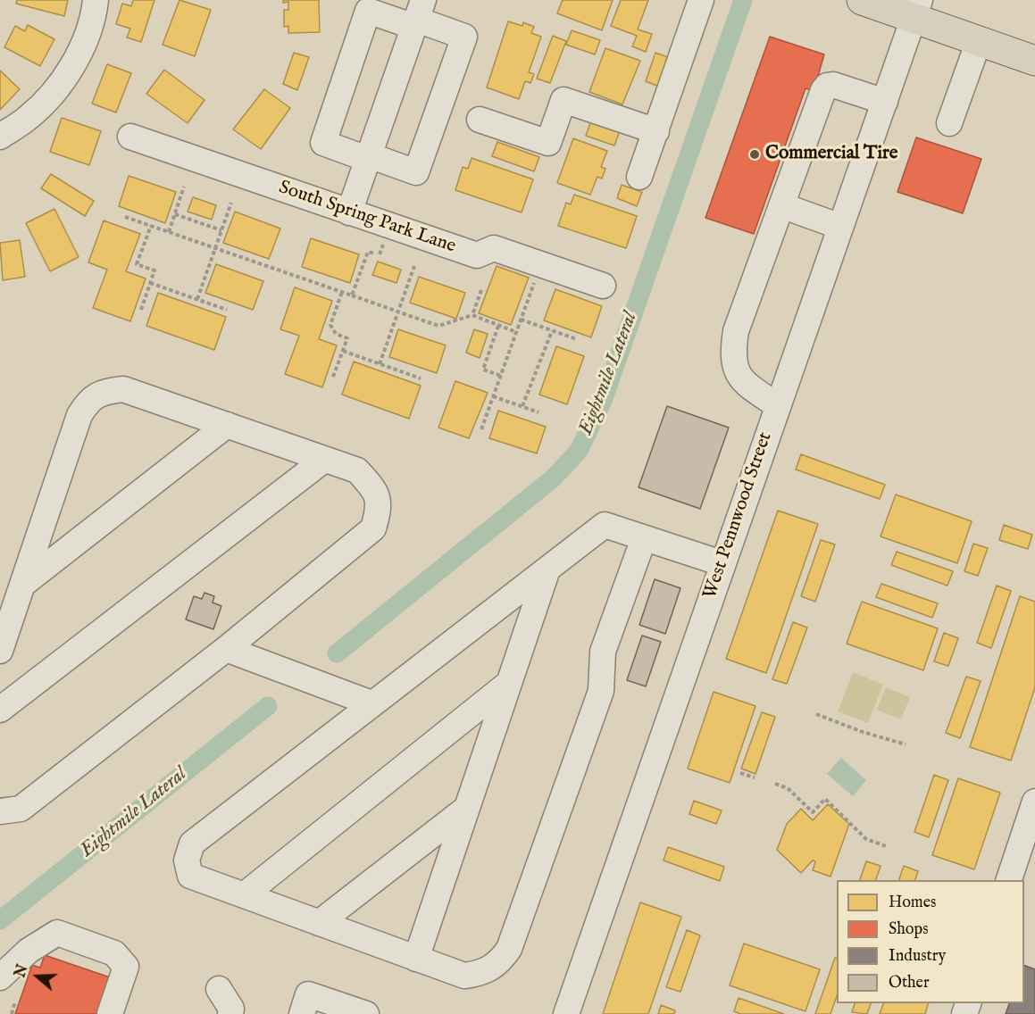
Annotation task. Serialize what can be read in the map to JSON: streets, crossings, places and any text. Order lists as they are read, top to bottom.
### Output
{
  "streets": {
    "street": ["South Spring Park Lane", "West Pennwood Street"]
  },
  "water": ["Eightmile Lateral"],
  "places": ["Commercial Tire"],
  "legend": [
    "Homes",
    "Shops",
    "Industry",
    "Other"
  ],
  "north": "left"
}
